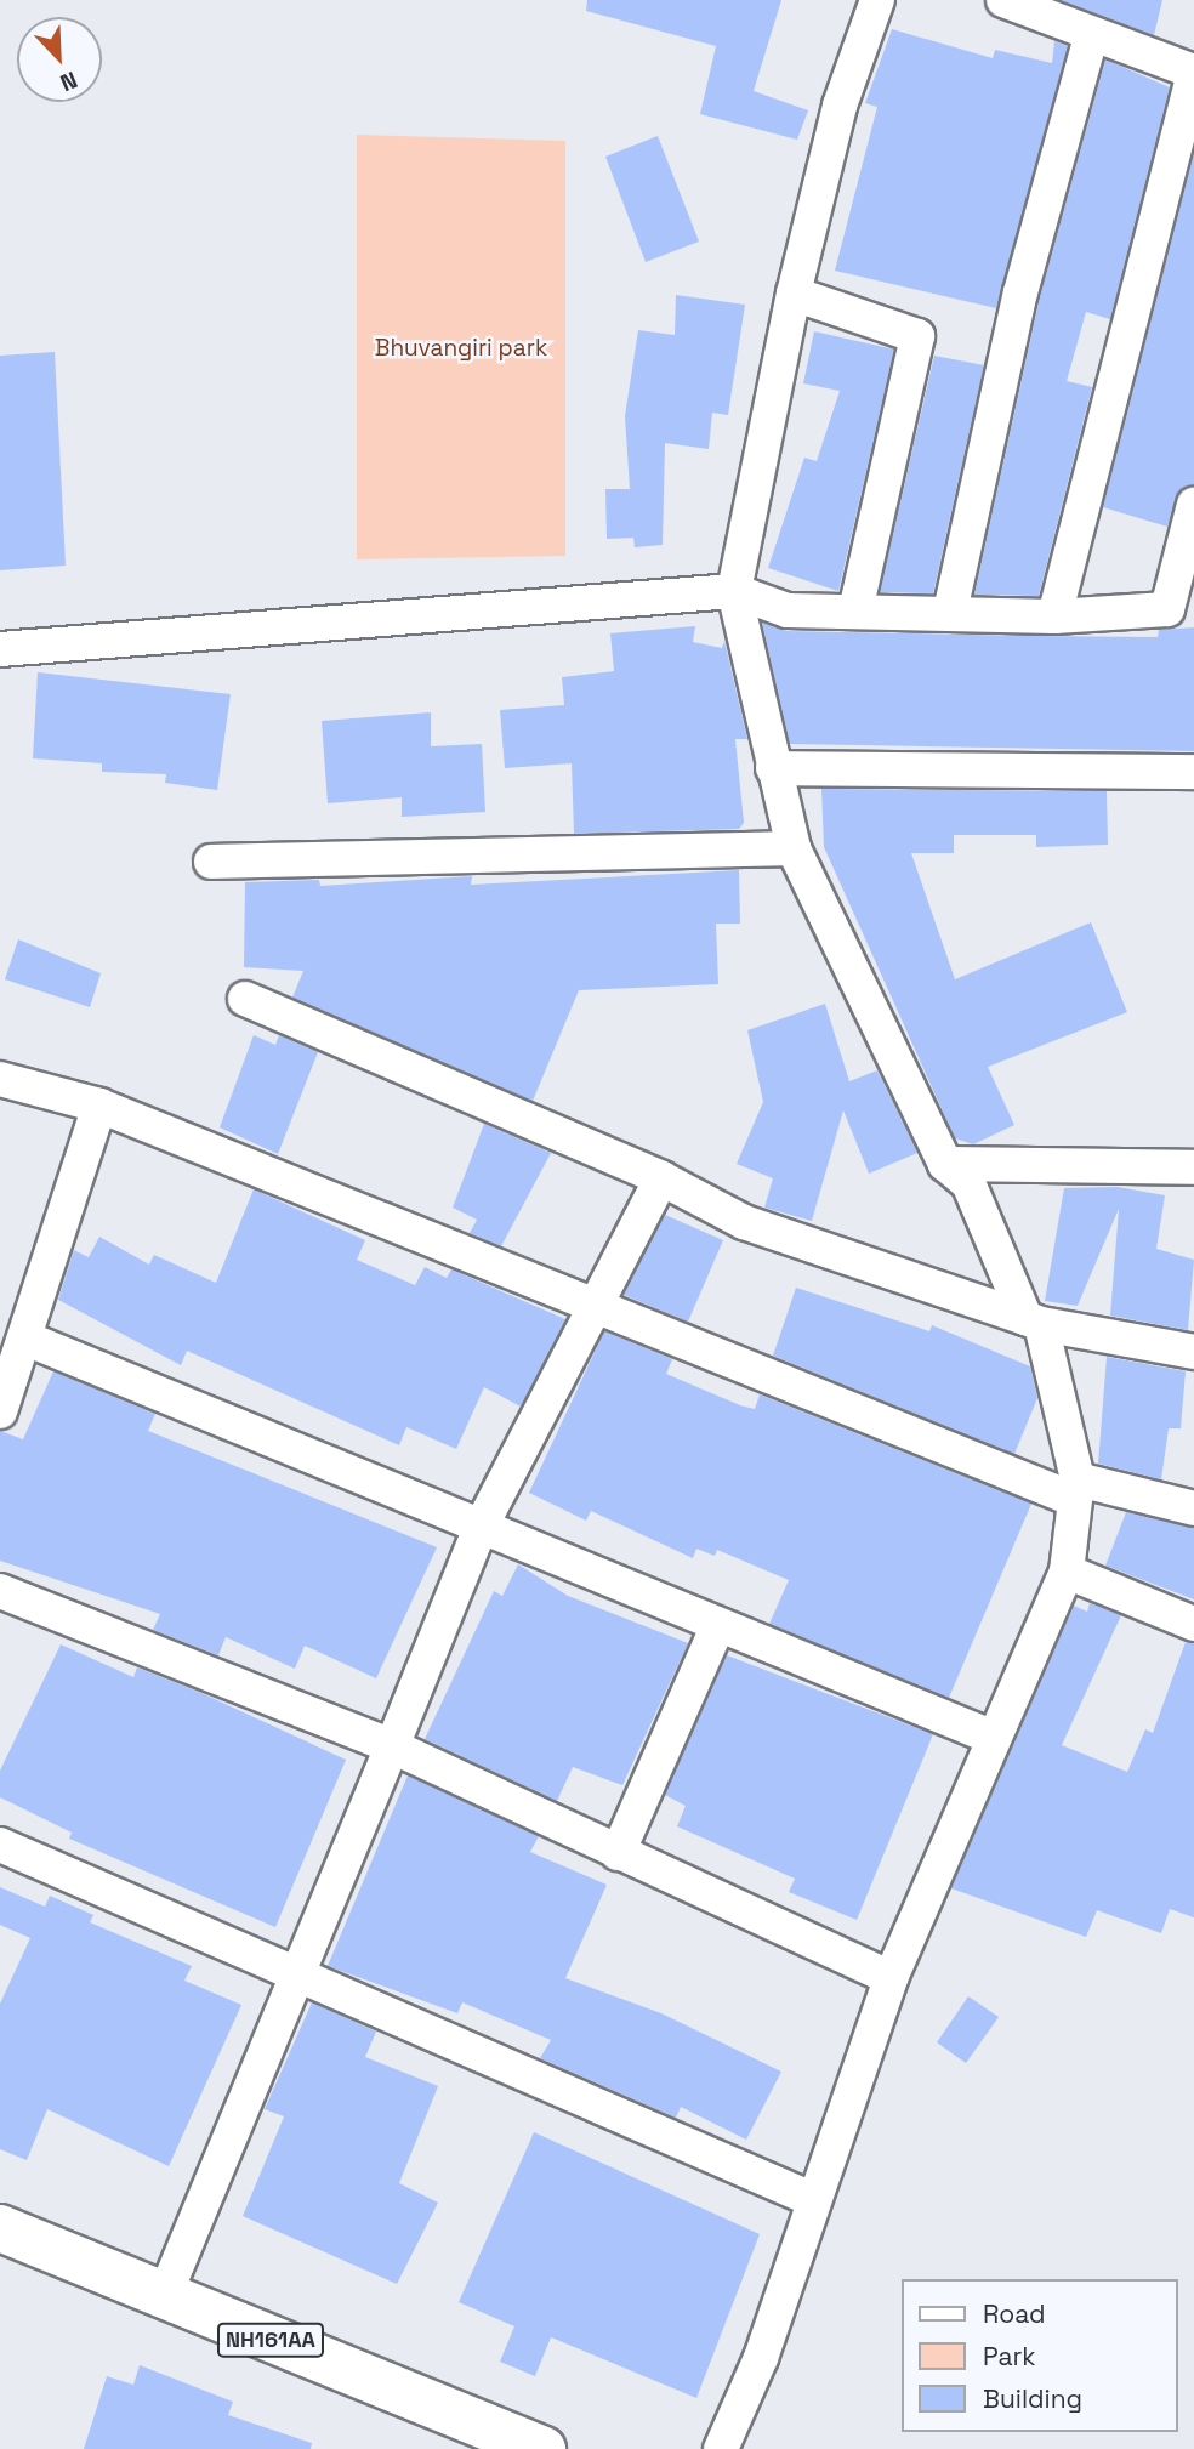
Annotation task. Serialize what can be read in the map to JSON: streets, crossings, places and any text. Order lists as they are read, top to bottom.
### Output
{
  "streets": {
    "highway": ["NH161AA"]
  },
  "parks": ["Bhuvangiri park"],
  "legend": ["Road", "Park", "Building"],
  "north": "bottom right"
}
